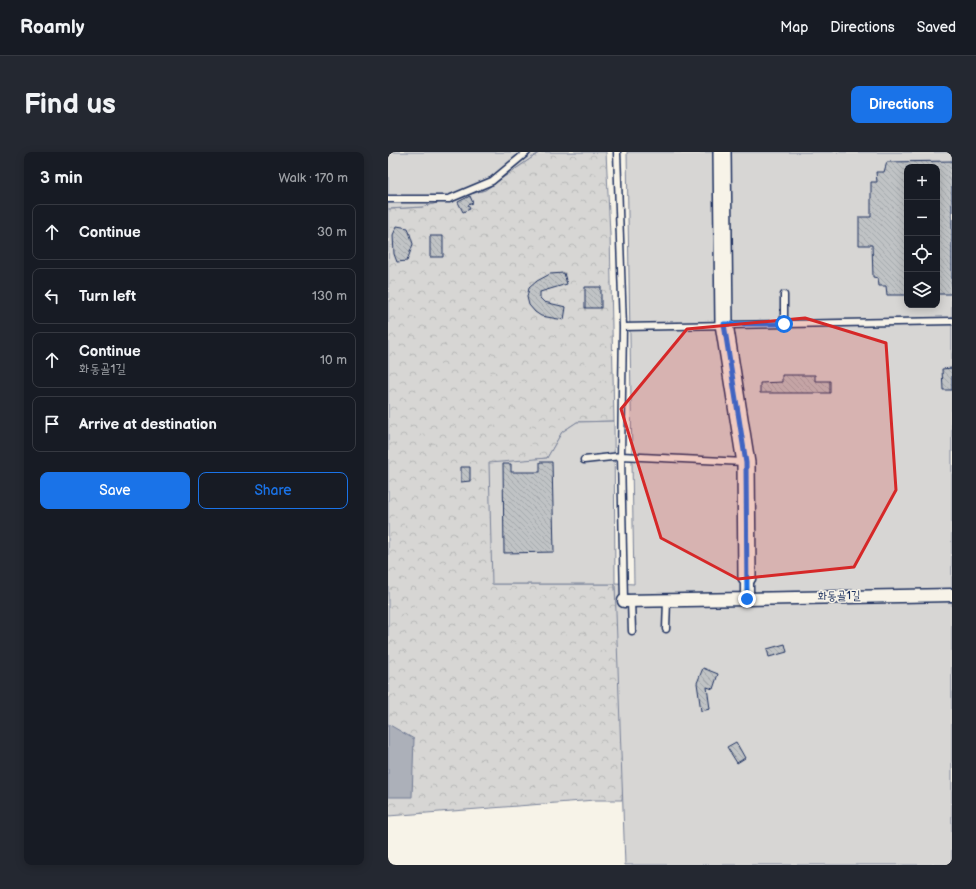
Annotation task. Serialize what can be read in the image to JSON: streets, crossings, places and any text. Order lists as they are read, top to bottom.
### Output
{
  "streets": {
    "street": ["화동골1길"]
  },
  "page": {
    "header": "Roamly",
    "nav": ["Map", "Directions", "Saved"],
    "buttons": [
      "Directions",
      ["Save", "Share"]
    ],
    "title": "Find us",
    "heading": ["3 min", "Walk · 170 m"],
    "map_buttons": ["+", "−"],
    "list": [
      ["Continue", "30 m"],
      ["Turn left", "130 m"],
      ["Continue", "화동골1길", "10 m"],
      "Arrive at destination"
    ]
  }
}
